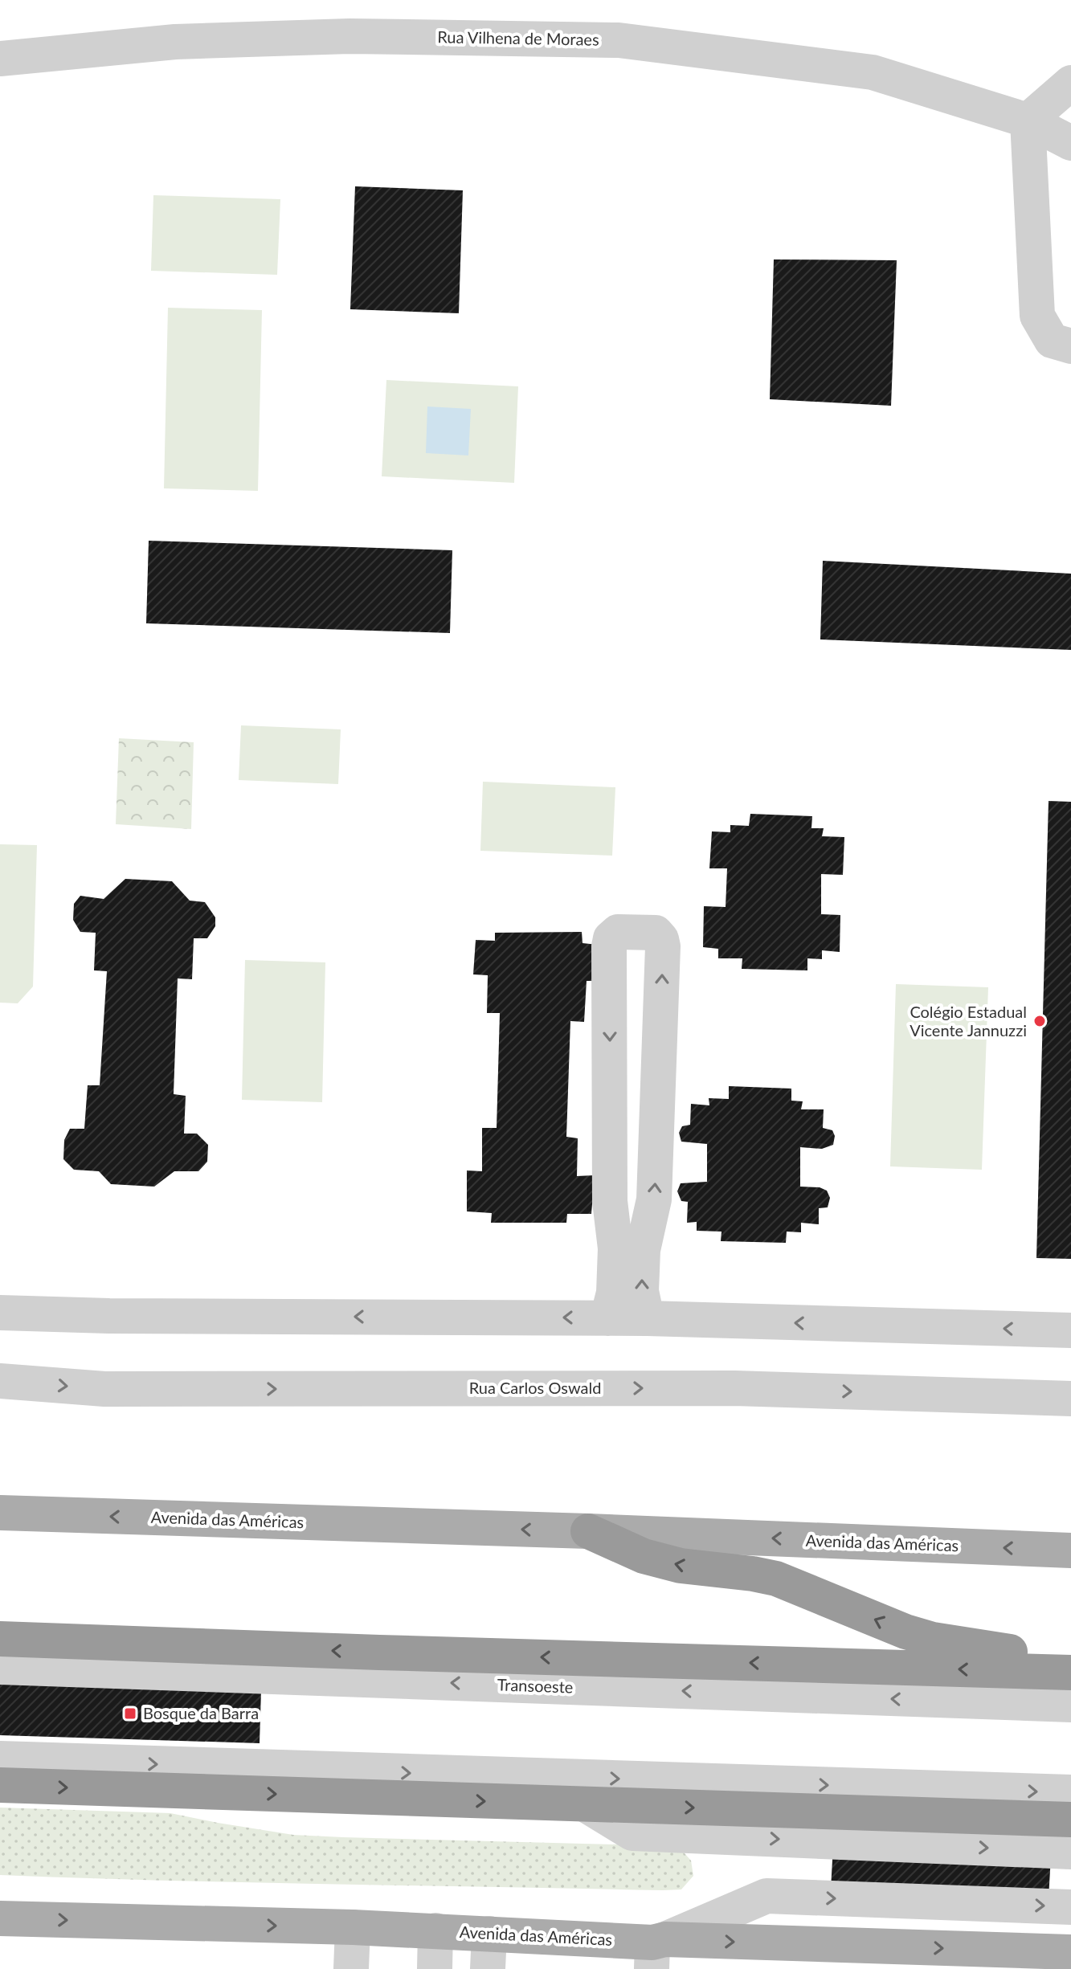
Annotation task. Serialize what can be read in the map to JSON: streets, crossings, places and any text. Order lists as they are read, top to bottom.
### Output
{
  "streets": {
    "main road": ["Avenida das Américas"],
    "street": ["Rua Vilhena de Moraes", "Rua Carlos Oswald", "Transoeste"]
  },
  "places": {
    "other": ["Colégio Estadual Vicente Jannuzzi"],
    "transit": ["Bosque da Barra"]
  }
}
